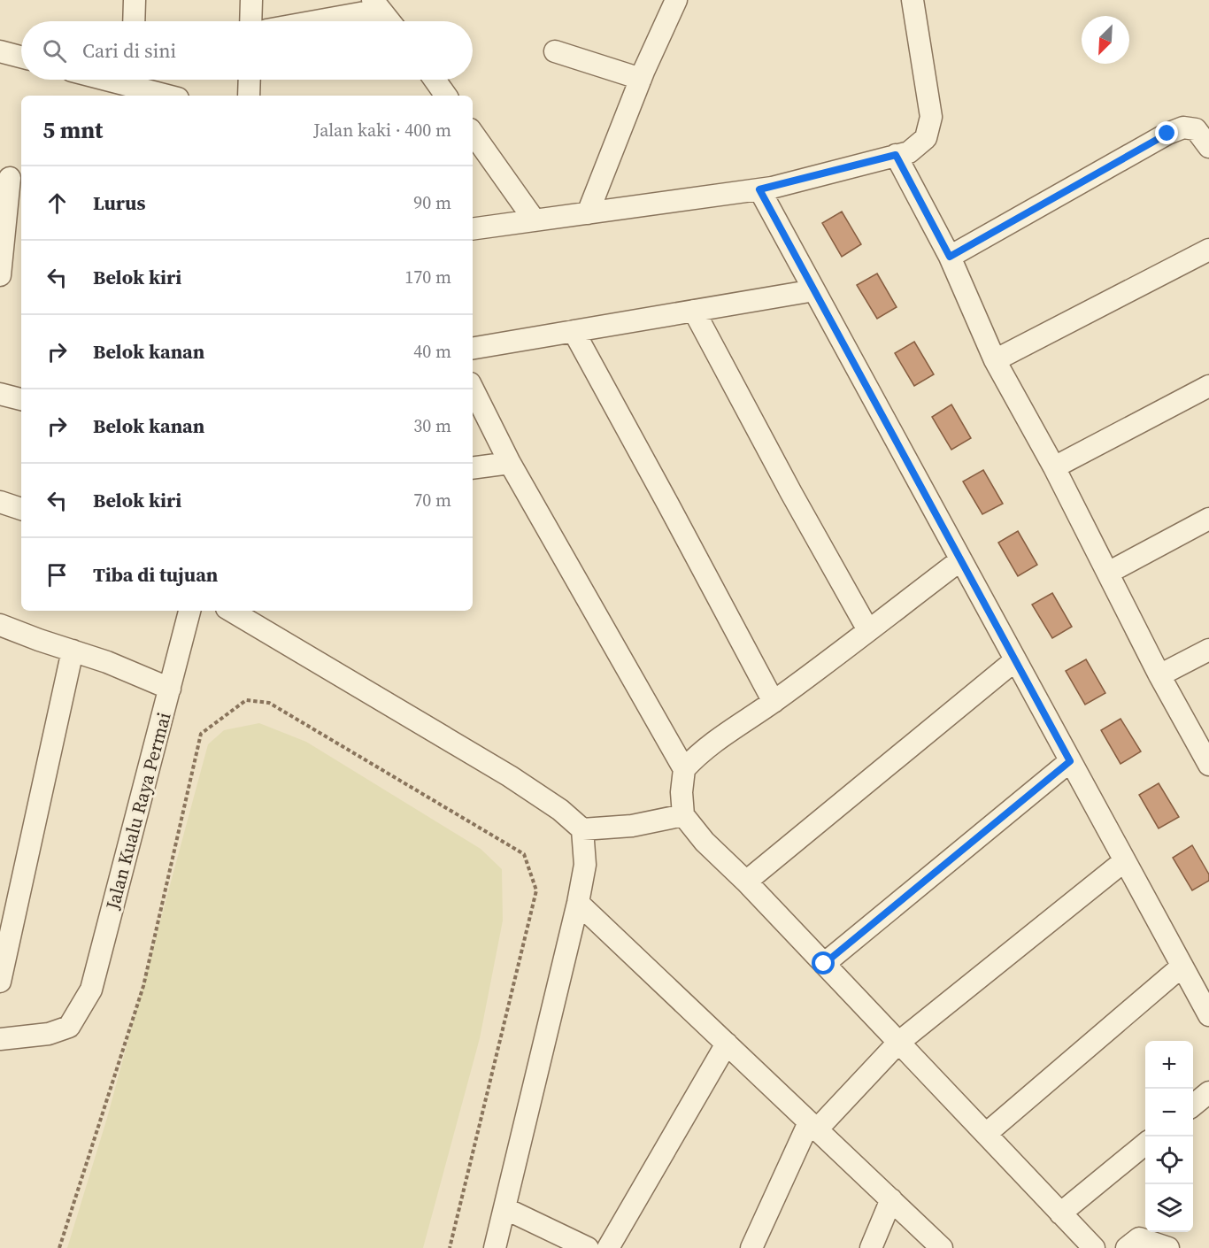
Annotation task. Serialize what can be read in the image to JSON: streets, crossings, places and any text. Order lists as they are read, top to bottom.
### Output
{
  "streets": {
    "street": ["Jalan Kualu Raya Permai"]
  },
  "north": "bottom left",
  "page": {
    "search": "Cari di sini",
    "heading": ["5 mnt", "Jalan kaki · 400 m"],
    "list": [
      ["Lurus", "90 m"],
      ["Belok kiri", "170 m"],
      ["Belok kanan", "40 m"],
      ["Belok kanan", "30 m"],
      ["Belok kiri", "70 m"],
      "Tiba di tujuan"
    ],
    "map_buttons": ["+", "−"]
  }
}
